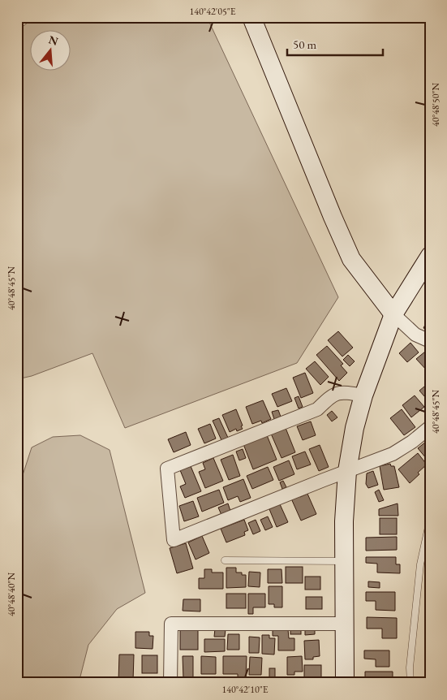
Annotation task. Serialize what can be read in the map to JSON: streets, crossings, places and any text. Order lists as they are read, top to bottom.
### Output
{
  "scale_bar": "50 m",
  "north": "top",
  "coordinates": [
    "140°42'05\"E",
    "40°48'50\"N",
    "40°48'45\"N",
    "40°48'40\"N",
    "140°42'10\"E"
  ]
}
